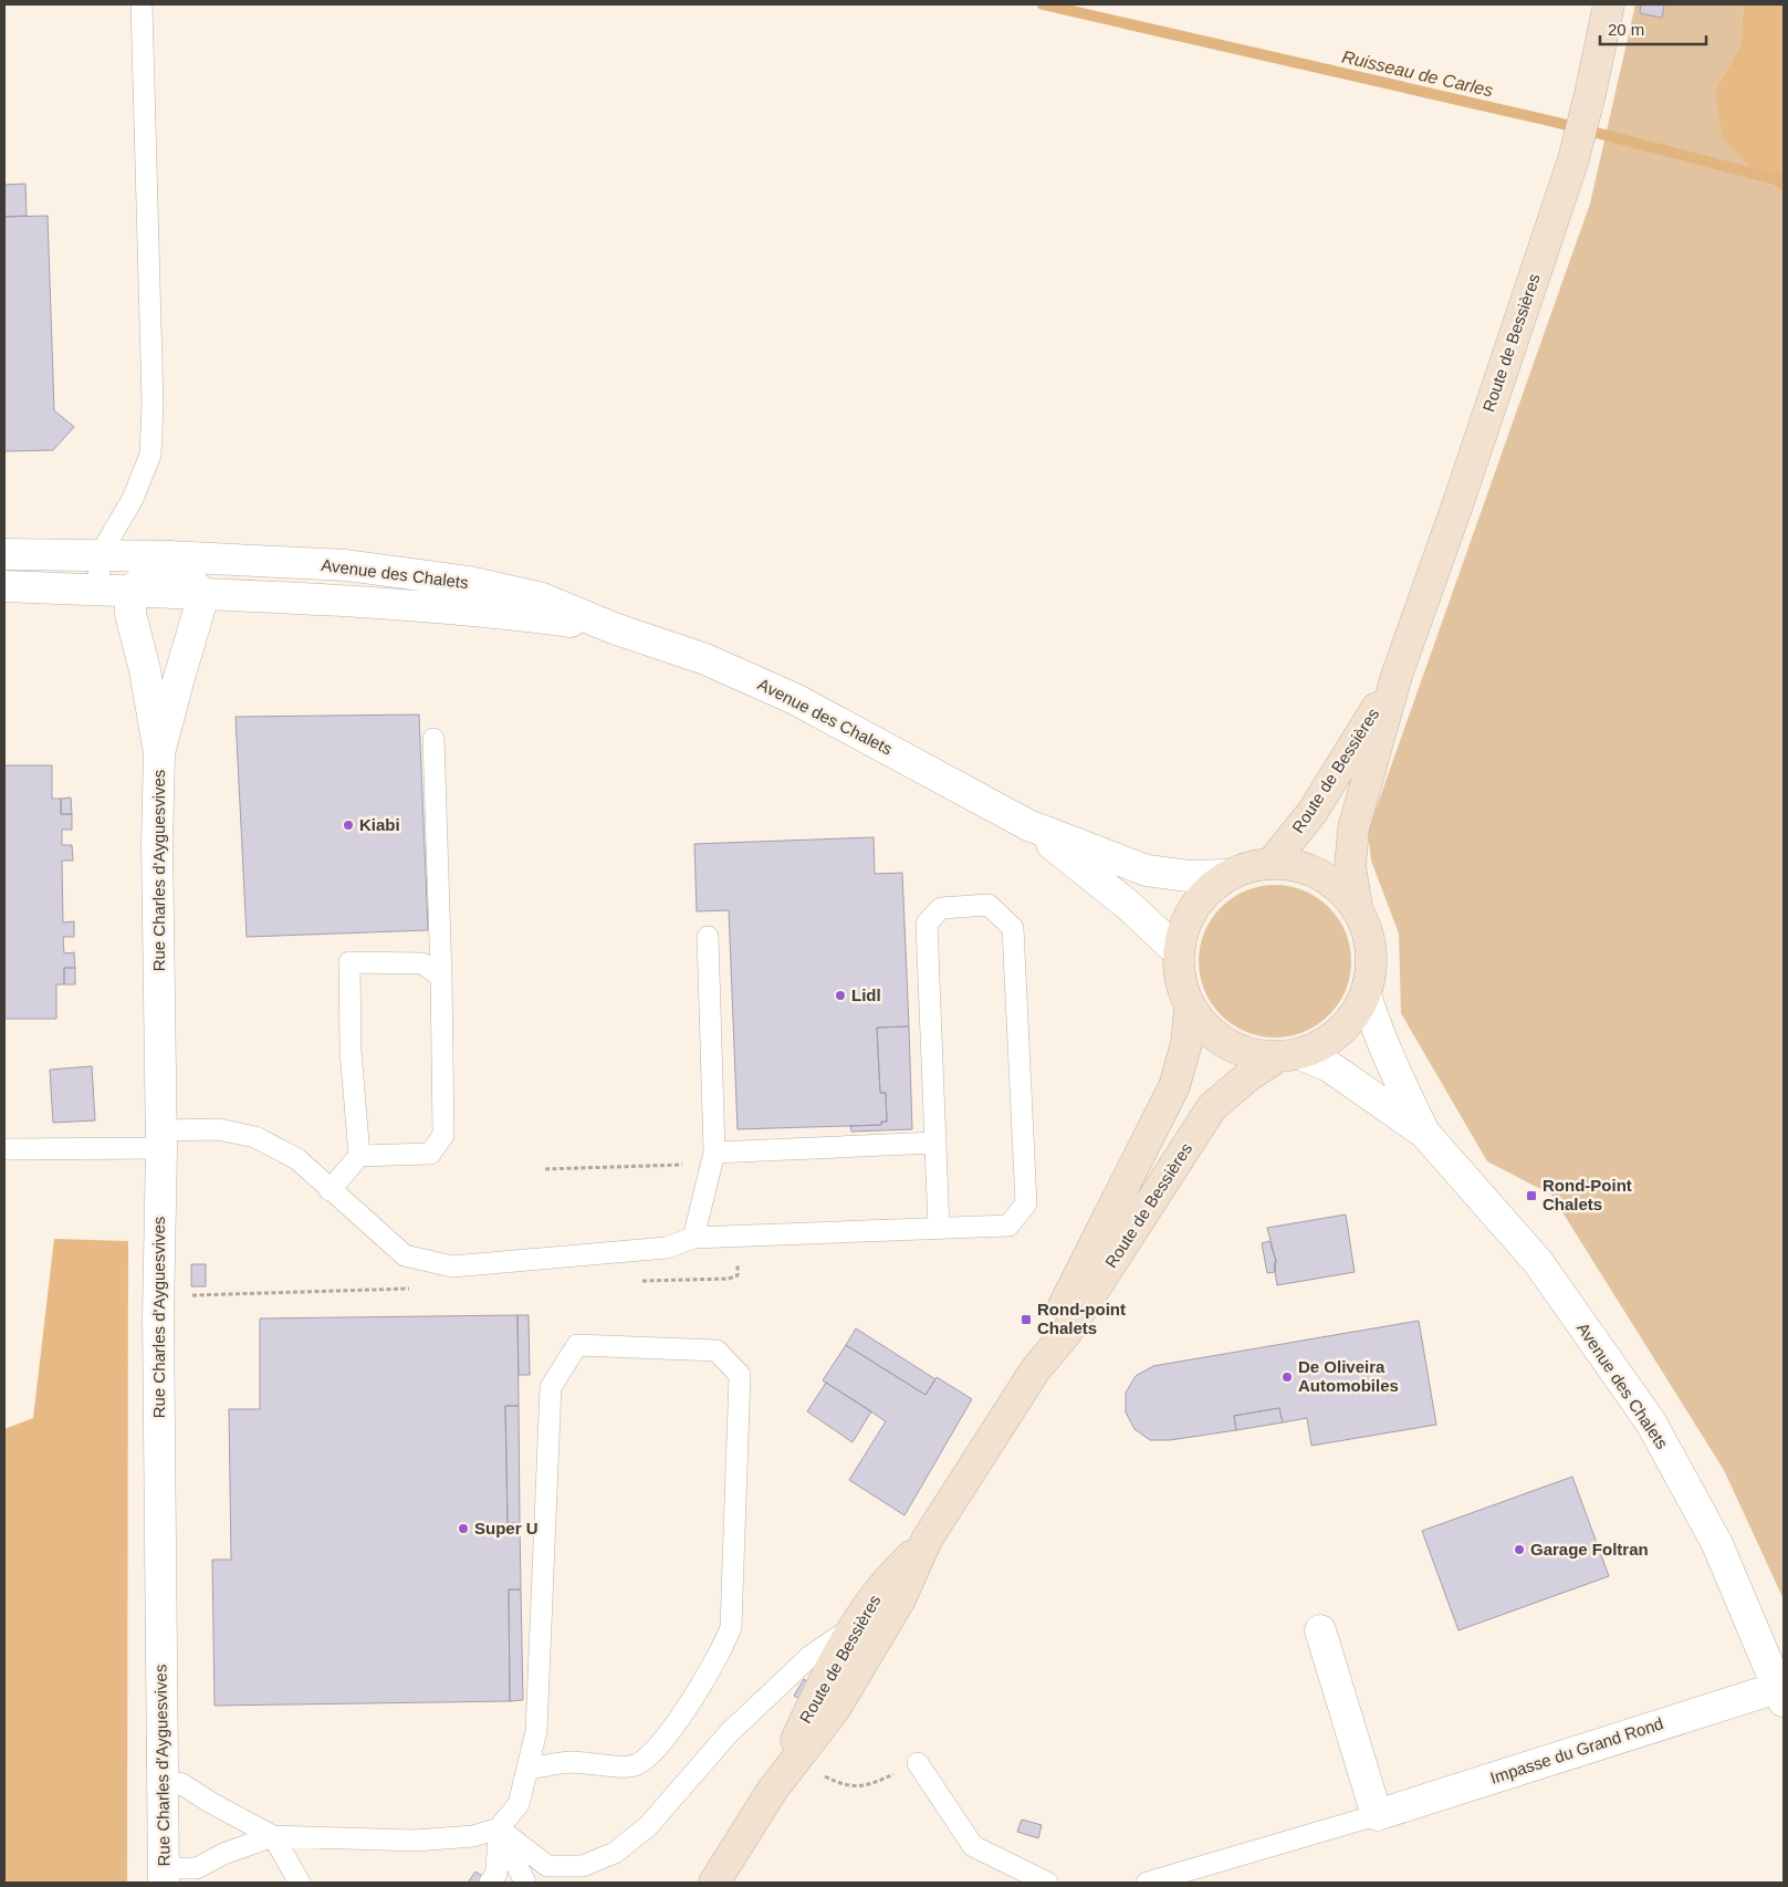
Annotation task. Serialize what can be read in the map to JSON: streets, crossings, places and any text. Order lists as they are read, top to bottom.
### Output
{
  "streets": {
    "main road": ["Route de Bessières"],
    "street": ["Avenue des Chalets", "Rue Charles d'Ayguesvives", "Impasse du Grand Rond"]
  },
  "crossings": [
    ["Route de Bessières", "Avenue des Chalets"],
    ["Avenue des Chalets", "Rue Charles d'Ayguesvives"],
    ["Avenue des Chalets", "Impasse du Grand Rond"]
  ],
  "water": ["Ruisseau de Carles"],
  "places": {
    "other": [
      "Kiabi",
      "Lidl",
      "De Oliveira Automobiles",
      "Super U",
      "Garage Foltran"
    ],
    "transit": ["Rond-Point Chalets", "Rond-point Chalets"]
  },
  "scale_bar": "20 m"
}
